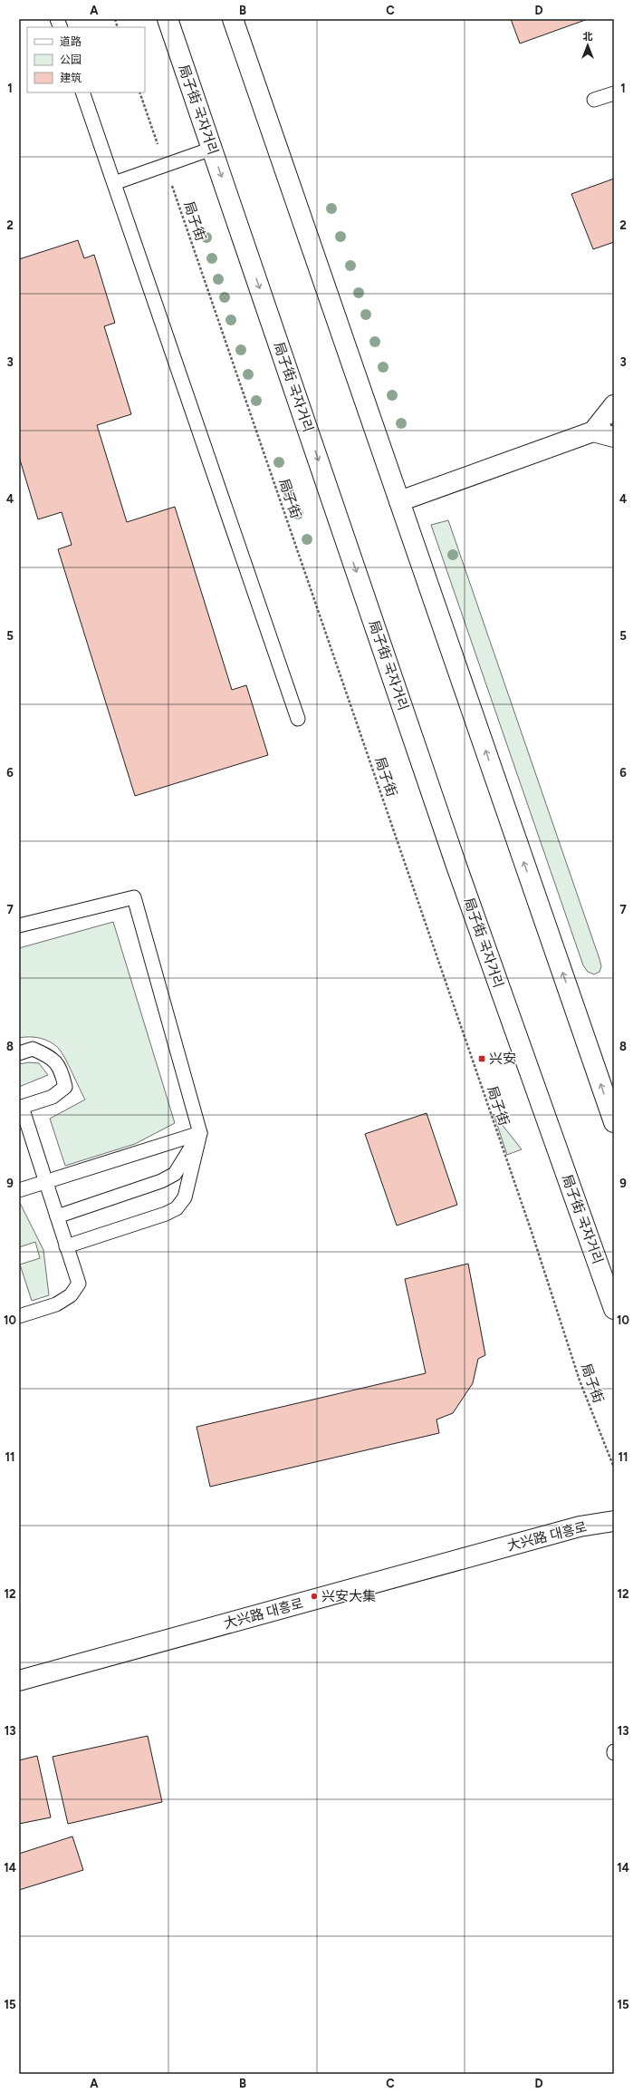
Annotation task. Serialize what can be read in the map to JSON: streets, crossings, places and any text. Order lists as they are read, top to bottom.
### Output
{
  "streets": {
    "main road": ["局子街 국자거리", "大兴路 대흥로"],
    "path": ["局子街"]
  },
  "places": {
    "transit": ["兴安"],
    "other": ["兴安大集"]
  },
  "legend": ["道路", "公园", "建筑"],
  "north": "top",
  "grid": {
    "columns": [
      "A",
      "B",
      "C",
      "D"
    ],
    "rows": [
      "1",
      "2",
      "3",
      "4",
      "5",
      "6",
      "7",
      "8",
      "9",
      "10",
      "11",
      "12",
      "13",
      "14",
      "15"
    ]
  }
}
